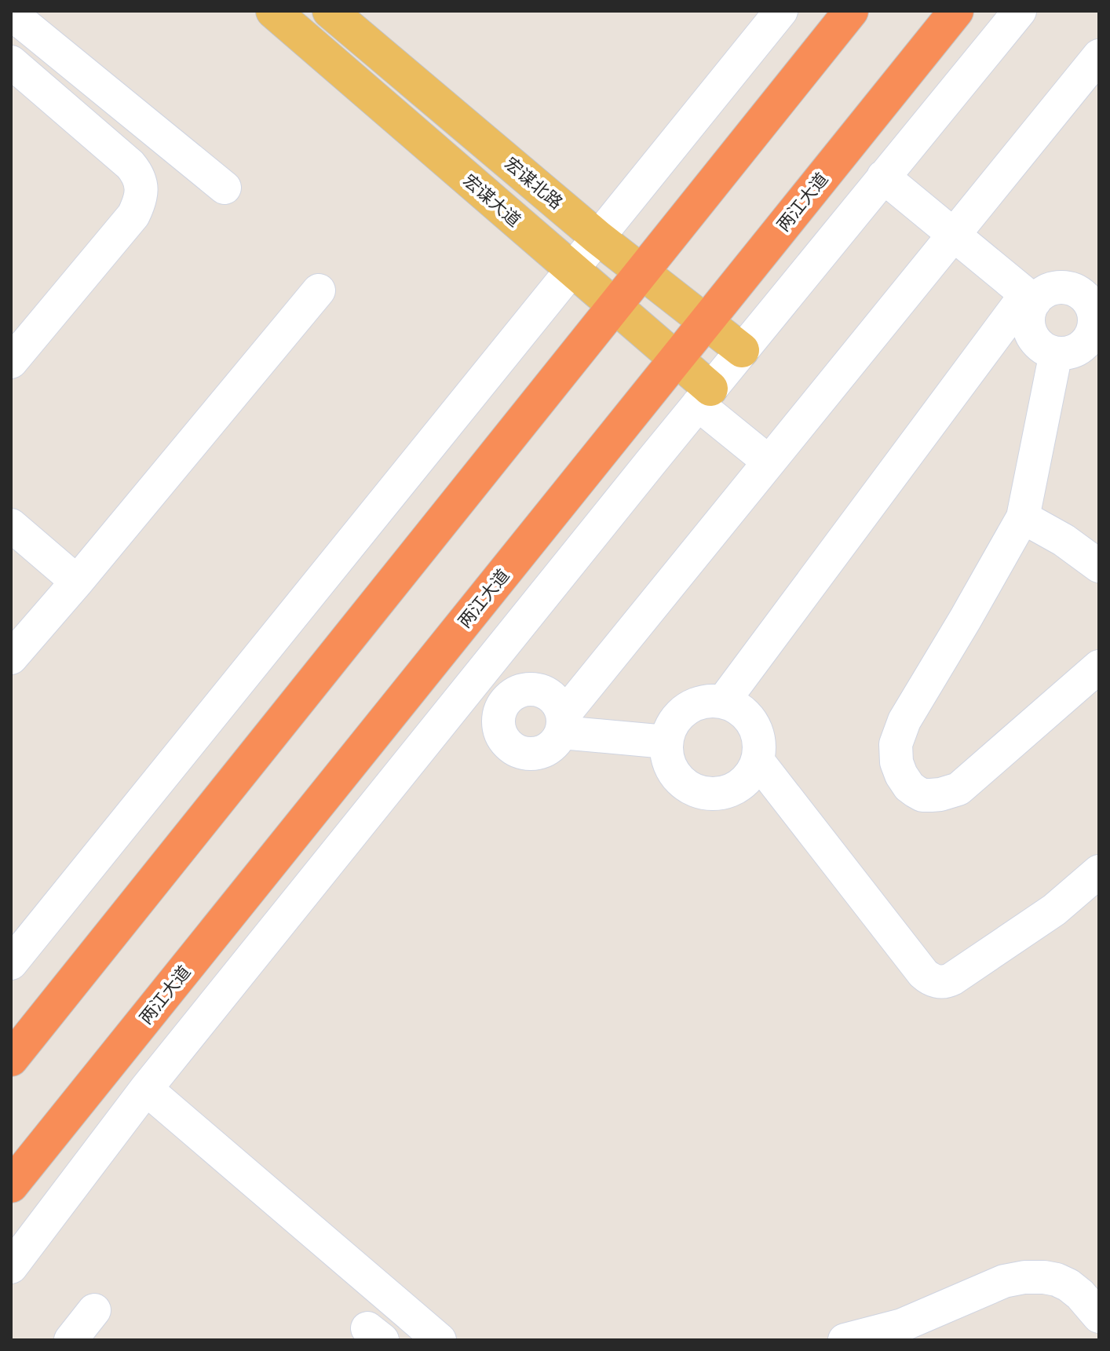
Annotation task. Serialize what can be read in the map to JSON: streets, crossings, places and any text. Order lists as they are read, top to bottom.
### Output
{
  "streets": {
    "highway": ["两江大道"],
    "main road": ["宏谋北路", "宏谋大道"]
  },
  "crossings": [
    ["宏谋北路", "两江大道"],
    ["宏谋大道", "两江大道"]
  ]
}
